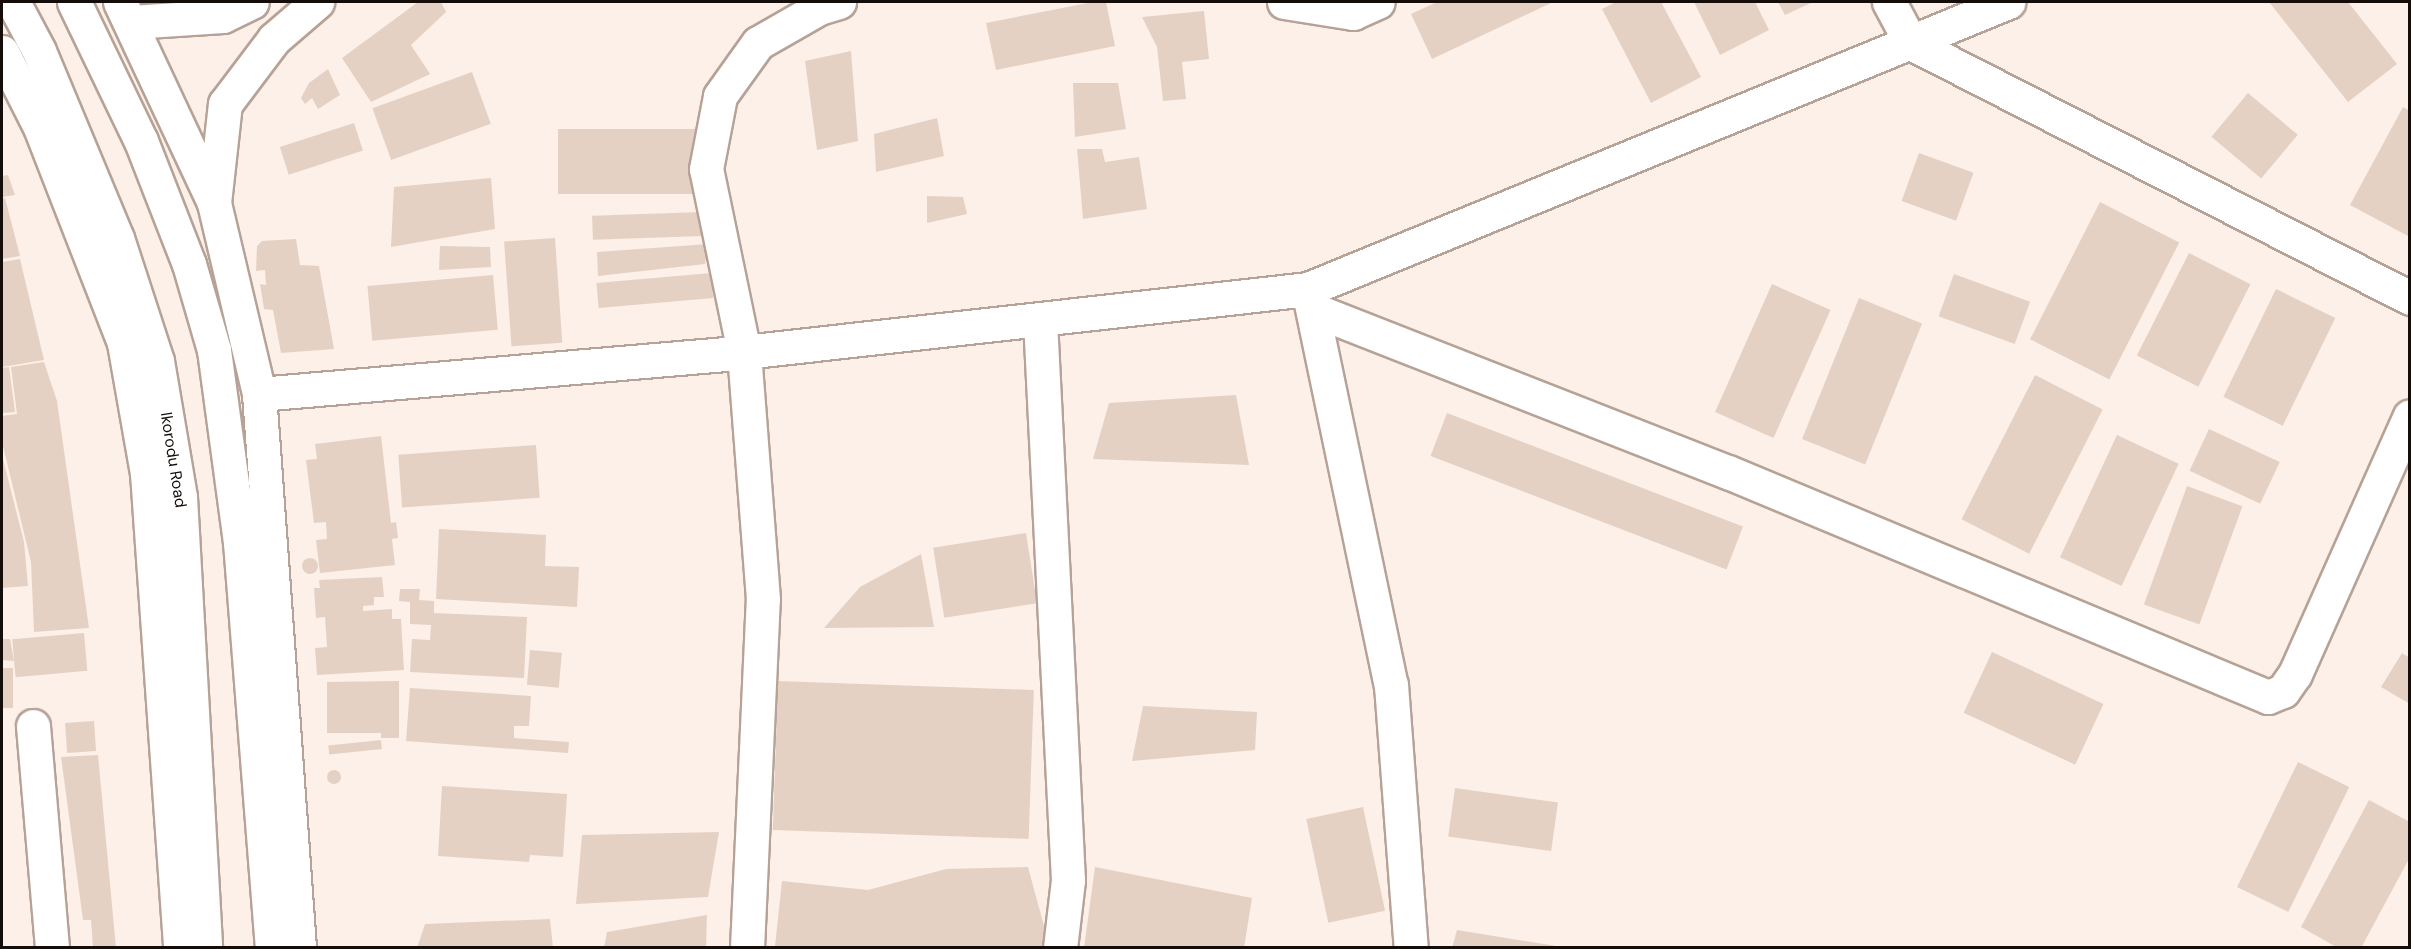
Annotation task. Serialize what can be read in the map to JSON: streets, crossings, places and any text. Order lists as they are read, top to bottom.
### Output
{
  "streets": {
    "main road": ["Ikorodu Road"]
  }
}
